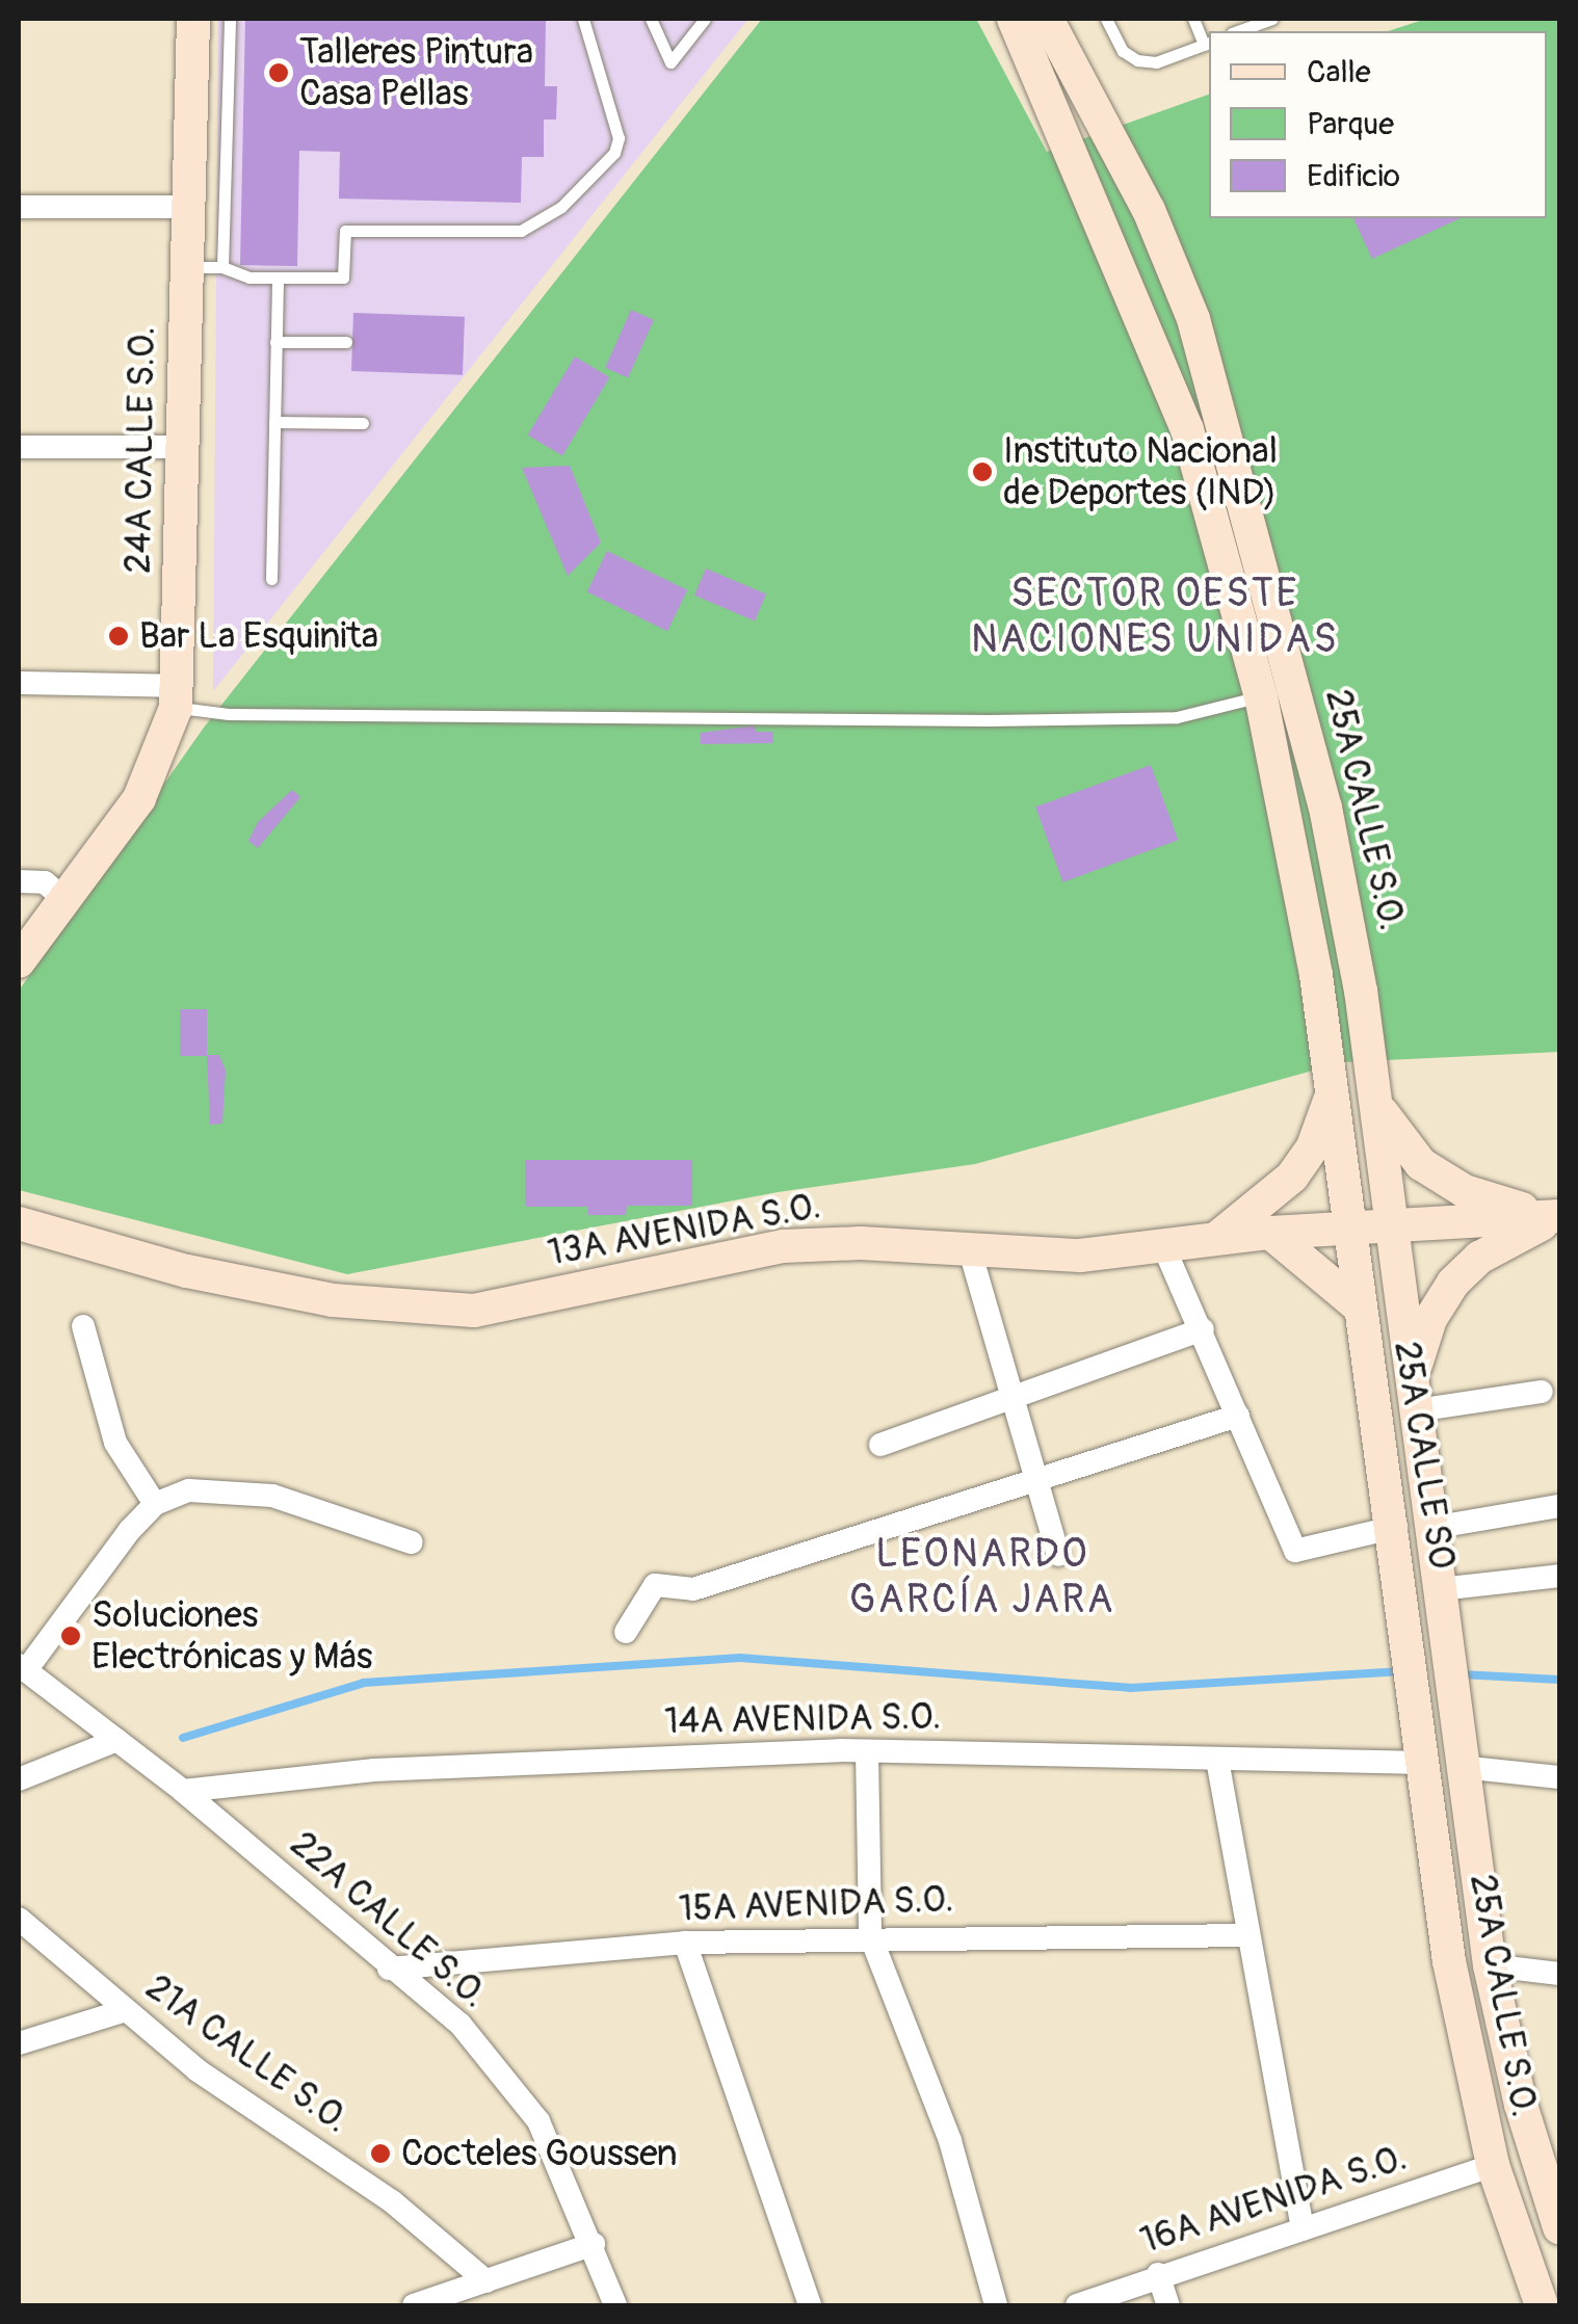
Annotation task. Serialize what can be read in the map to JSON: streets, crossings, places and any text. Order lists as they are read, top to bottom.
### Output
{
  "streets": {
    "street": [
      "24A CALLE S.O.",
      "25A CALLE S.O.",
      "13A AVENIDA S.O.",
      "25A CALLE SO",
      "14A AVENIDA S.O.",
      "15A AVENIDA S.O.",
      "22A CALLE S.O.",
      "21A CALLE S.O.",
      "16A AVENIDA S.O."
    ]
  },
  "crossings": [
    ["25A CALLE S.O.", "13A AVENIDA S.O."],
    ["25A CALLE S.O.", "25A CALLE SO"],
    ["25A CALLE S.O.", "14A AVENIDA S.O."],
    ["25A CALLE S.O.", "16A AVENIDA S.O."],
    ["13A AVENIDA S.O.", "25A CALLE SO"],
    ["14A AVENIDA S.O.", "22A CALLE S.O."],
    ["15A AVENIDA S.O.", "22A CALLE S.O."]
  ],
  "districts": ["SECTOR OESTE NACIONES UNIDAS", "LEONARDO GARCÍA JARA"],
  "places": [
    "Talleres Pintura Casa Pellas",
    "Instituto Nacional de Deportes (IND)",
    "Bar La Esquinita",
    "Soluciones Electrónicas y Más",
    "Cocteles Goussen"
  ],
  "legend": ["Calle", "Parque", "Edificio"]
}
